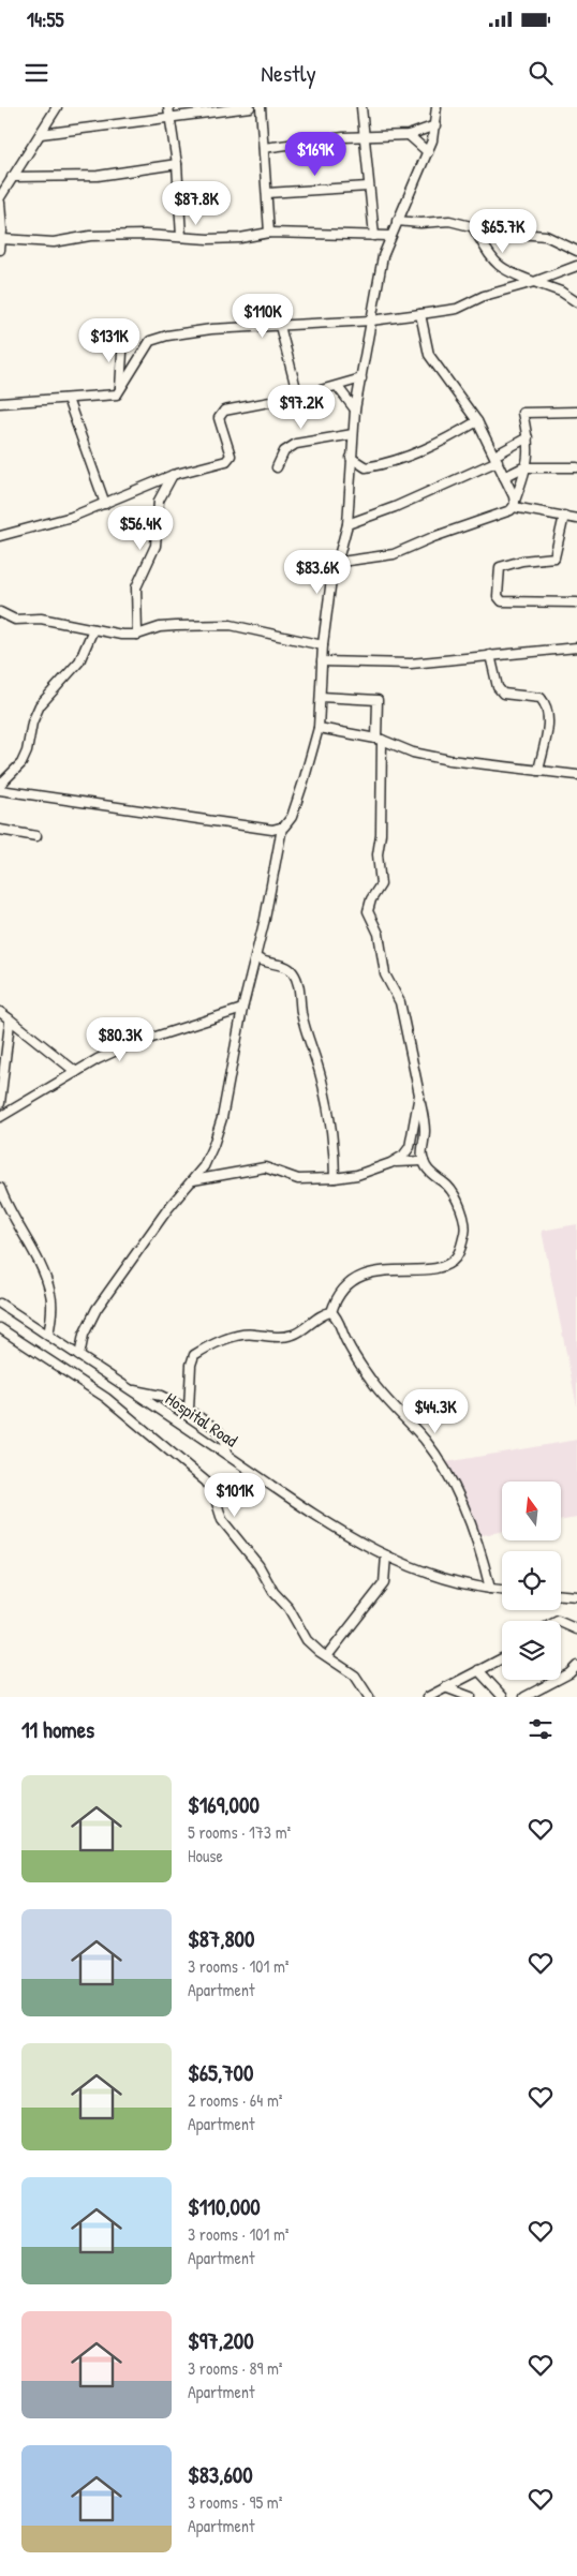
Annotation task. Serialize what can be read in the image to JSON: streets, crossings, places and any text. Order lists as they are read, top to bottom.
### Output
{
  "streets": {
    "street": ["Hospital Road"]
  },
  "north": "top",
  "page": {
    "status": "14:55",
    "header": "Nestly",
    "price": [
      "$169K",
      "$87.8K",
      "$65.7K",
      "$110K",
      "$131K",
      "$97.2K",
      "$56.4K",
      "$83.6K",
      "$80.3K",
      "$44.3K",
      "$101K"
    ],
    "heading": "11 homes",
    "list": [
      {
        "name": "$169,000",
        "note": "5 rooms · 173 m² · House"
      },
      {
        "name": "$87,800",
        "note": "3 rooms · 101 m² · Apartment"
      },
      {
        "name": "$65,700",
        "note": "2 rooms · 64 m² · Apartment"
      },
      {
        "name": "$110,000",
        "note": "3 rooms · 101 m² · Apartment"
      },
      {
        "name": "$97,200",
        "note": "3 rooms · 89 m² · Apartment"
      },
      {
        "name": "$83,600",
        "note": "3 rooms · 95 m² · Apartment"
      }
    ]
  }
}
